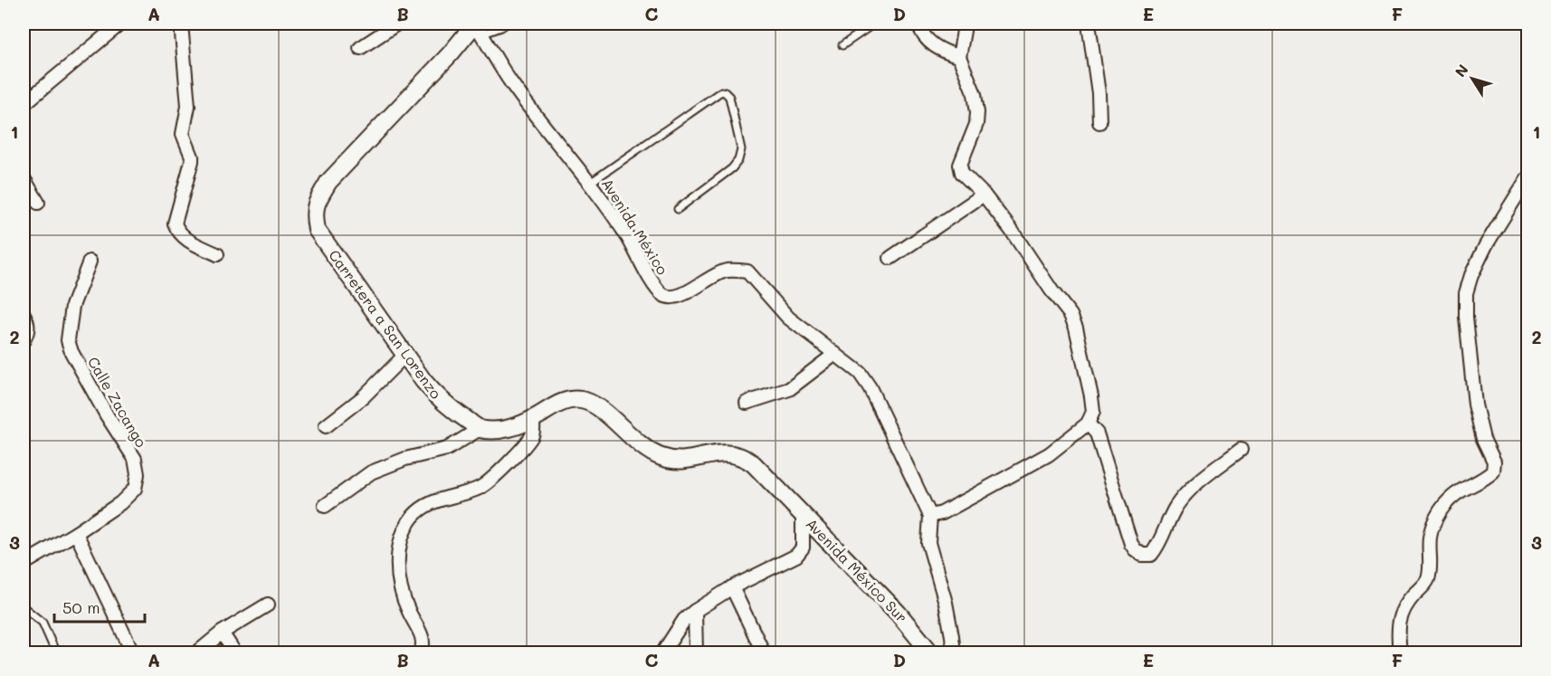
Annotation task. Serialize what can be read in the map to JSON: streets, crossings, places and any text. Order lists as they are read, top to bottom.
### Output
{
  "streets": {
    "street": [
      "Avenida México",
      "Carretera a San Lorenzo",
      "Calle Zacango",
      "Avenida México Sur"
    ]
  },
  "crossings": [
    ["Avenida México", "Carretera a San Lorenzo"]
  ],
  "scale_bar": "50 m",
  "north": "top left",
  "grid": {
    "columns": [
      "A",
      "B",
      "C",
      "D",
      "E",
      "F"
    ],
    "rows": ["1", "2", "3"]
  }
}
